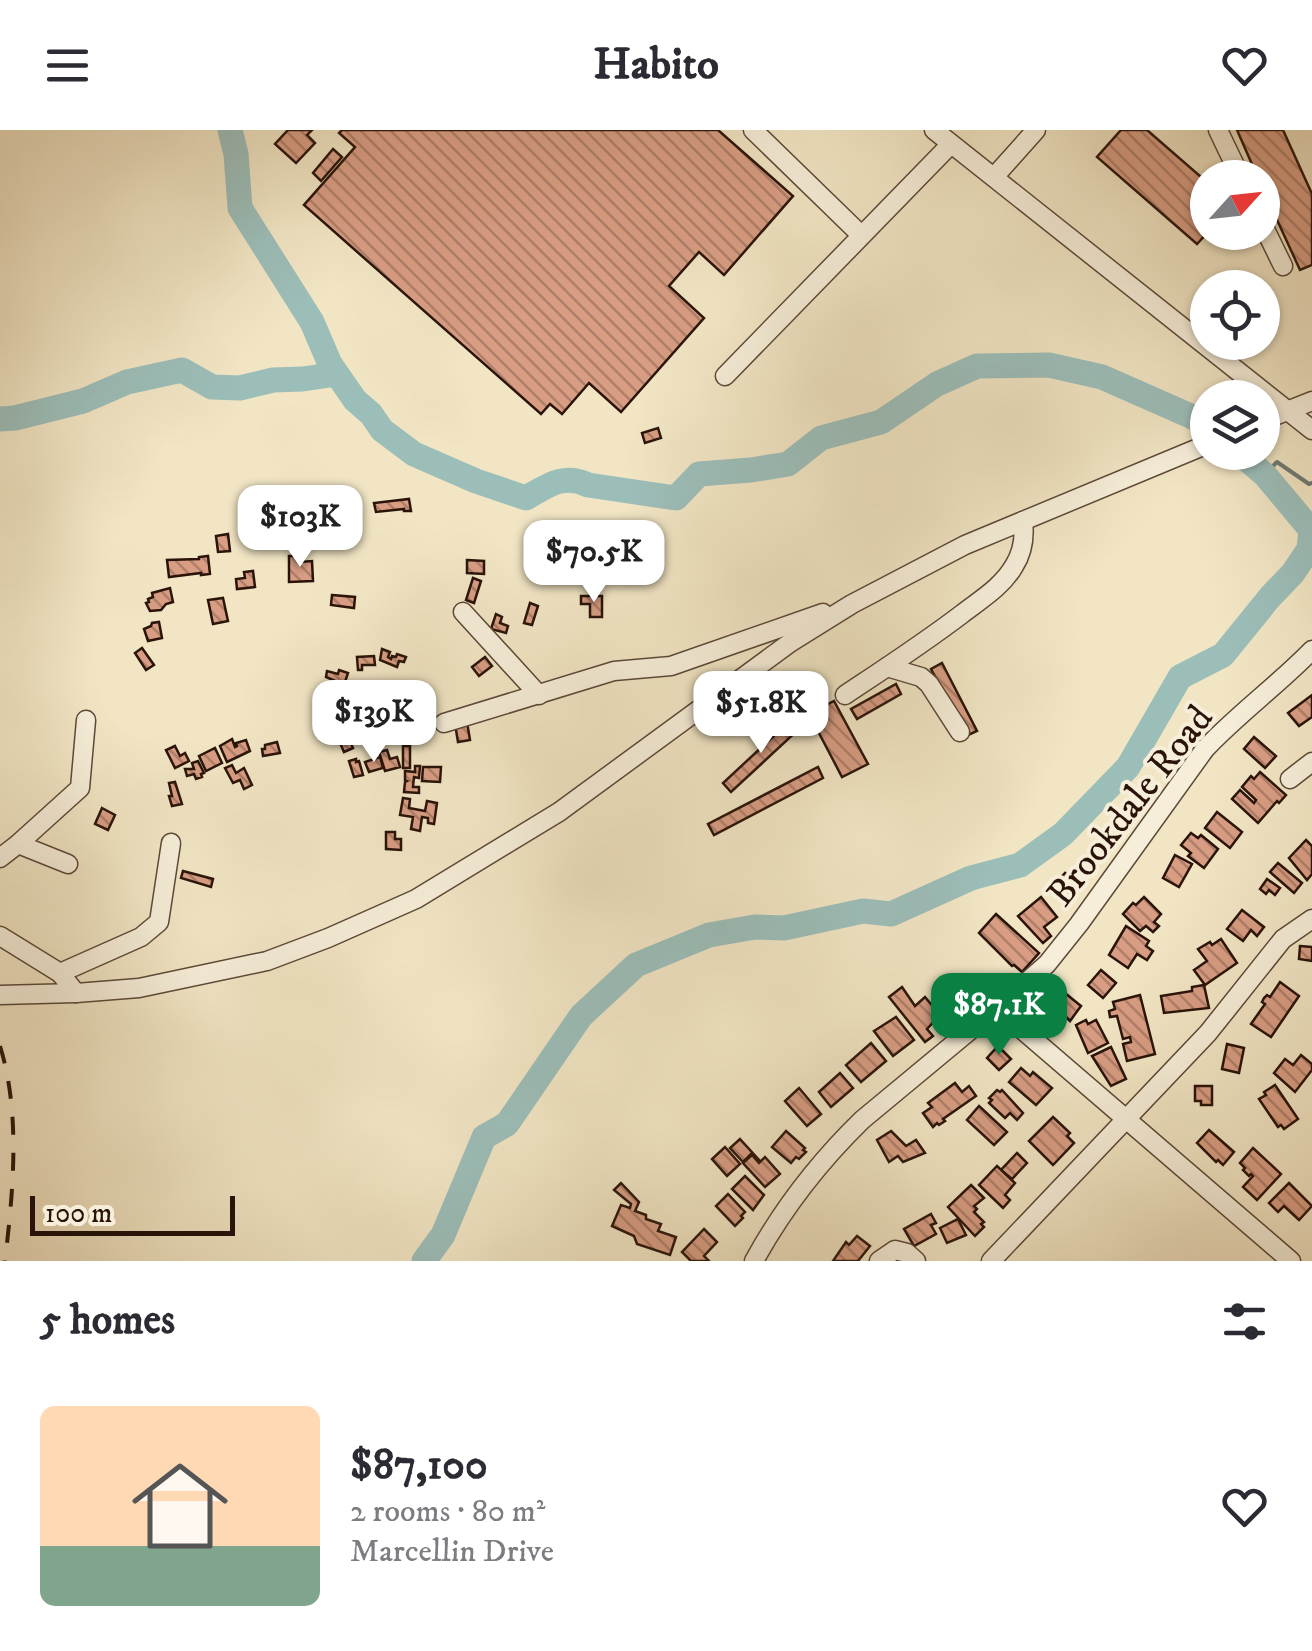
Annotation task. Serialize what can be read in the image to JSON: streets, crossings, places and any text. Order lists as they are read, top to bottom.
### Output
{
  "streets": {
    "street": ["Brookdale Road"]
  },
  "scale_bar": "100 m",
  "north": "top right",
  "page": {
    "header": "Habito",
    "price": [
      "$103K",
      "$70.5K",
      "$51.8K",
      "$139K",
      "$87.1K"
    ],
    "scale": "100 m",
    "heading": "5 homes",
    "list": [
      {
        "name": "$87,100",
        "note": "2 rooms · 80 m² · Marcellin Drive"
      }
    ]
  }
}
